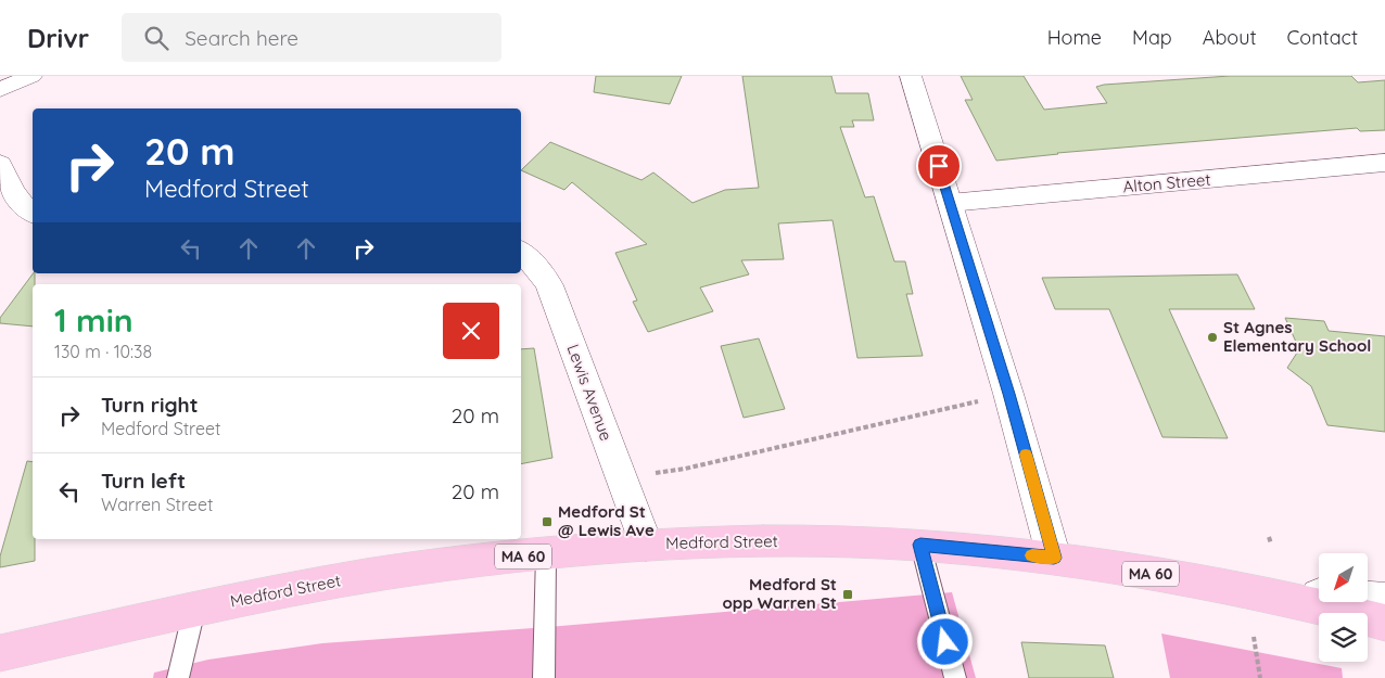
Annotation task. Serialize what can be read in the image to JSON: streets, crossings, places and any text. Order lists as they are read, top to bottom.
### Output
{
  "streets": {
    "main road": ["Medford Street", "MA 60"],
    "street": ["Alton Street", "Lewis Avenue"]
  },
  "crossings": [
    ["Lewis Avenue", "Medford Street"],
    ["Medford Street", "MA 60"]
  ],
  "places": {
    "other": ["St Agnes Elementary School"],
    "transit": ["Medford St @ Lewis Ave", "Medford St opp Warren St"]
  },
  "north": "bottom left",
  "page": {
    "header": "Drivr",
    "search": "Search here",
    "nav": [
      "Home",
      "Map",
      "About",
      "Contact"
    ],
    "turn": ["20 m", "Medford Street"],
    "heading": ["1 min", "130 m · 10:38"],
    "list": [
      {
        "name": "Turn right",
        "note": "Medford Street",
        "value": "20 m"
      },
      {
        "name": "Turn left",
        "note": "Warren Street",
        "value": "20 m"
      }
    ]
  }
}
